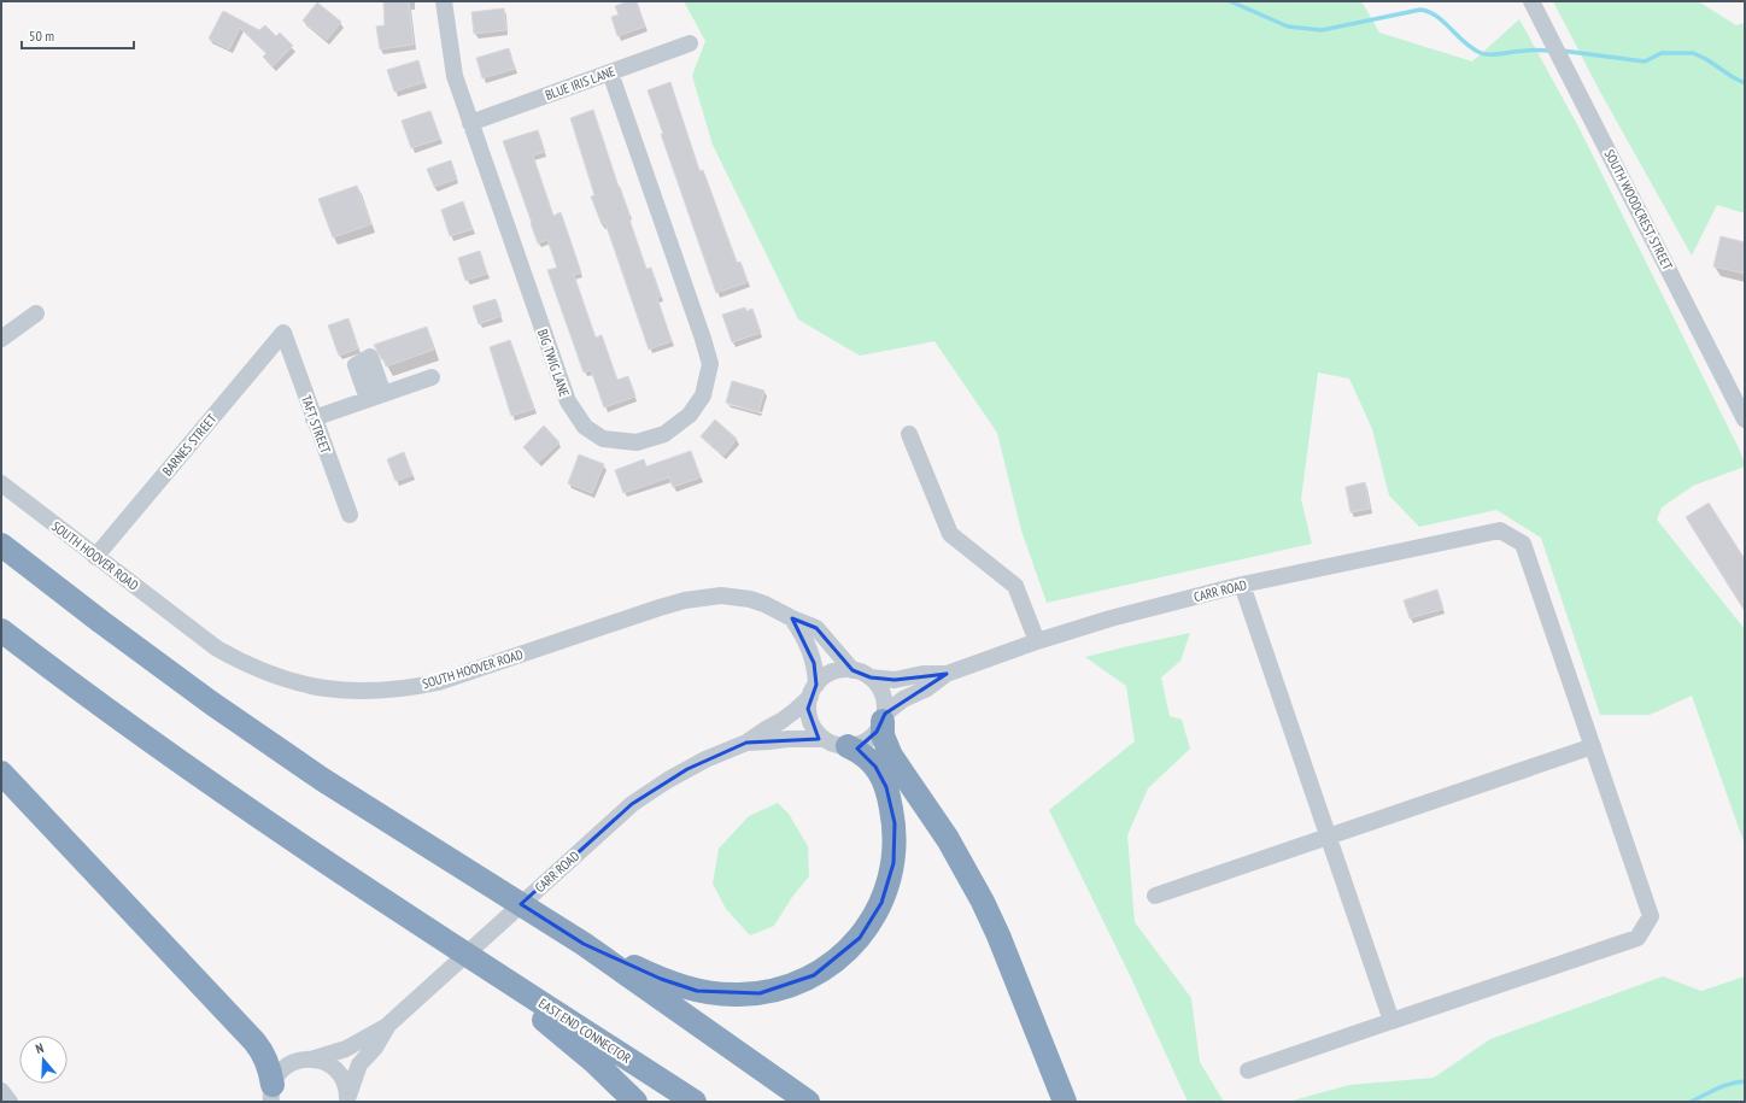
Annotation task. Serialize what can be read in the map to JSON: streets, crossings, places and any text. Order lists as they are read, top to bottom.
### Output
{
  "streets": {
    "highway": ["EAST END CONNECTOR"],
    "street": [
      "BLUE IRIS LANE",
      "SOUTH WOODCREST STREET",
      "BIG TWIG LANE",
      "TAFT STREET",
      "BARNES STREET",
      "SOUTH HOOVER ROAD",
      "CARR ROAD"
    ]
  },
  "crossings": [
    ["BLUE IRIS LANE", "BIG TWIG LANE"],
    ["TAFT STREET", "BARNES STREET"],
    ["BARNES STREET", "SOUTH HOOVER ROAD"],
    ["SOUTH HOOVER ROAD", "CARR ROAD"]
  ],
  "scale_bar": "50 m",
  "north": "top"
}
